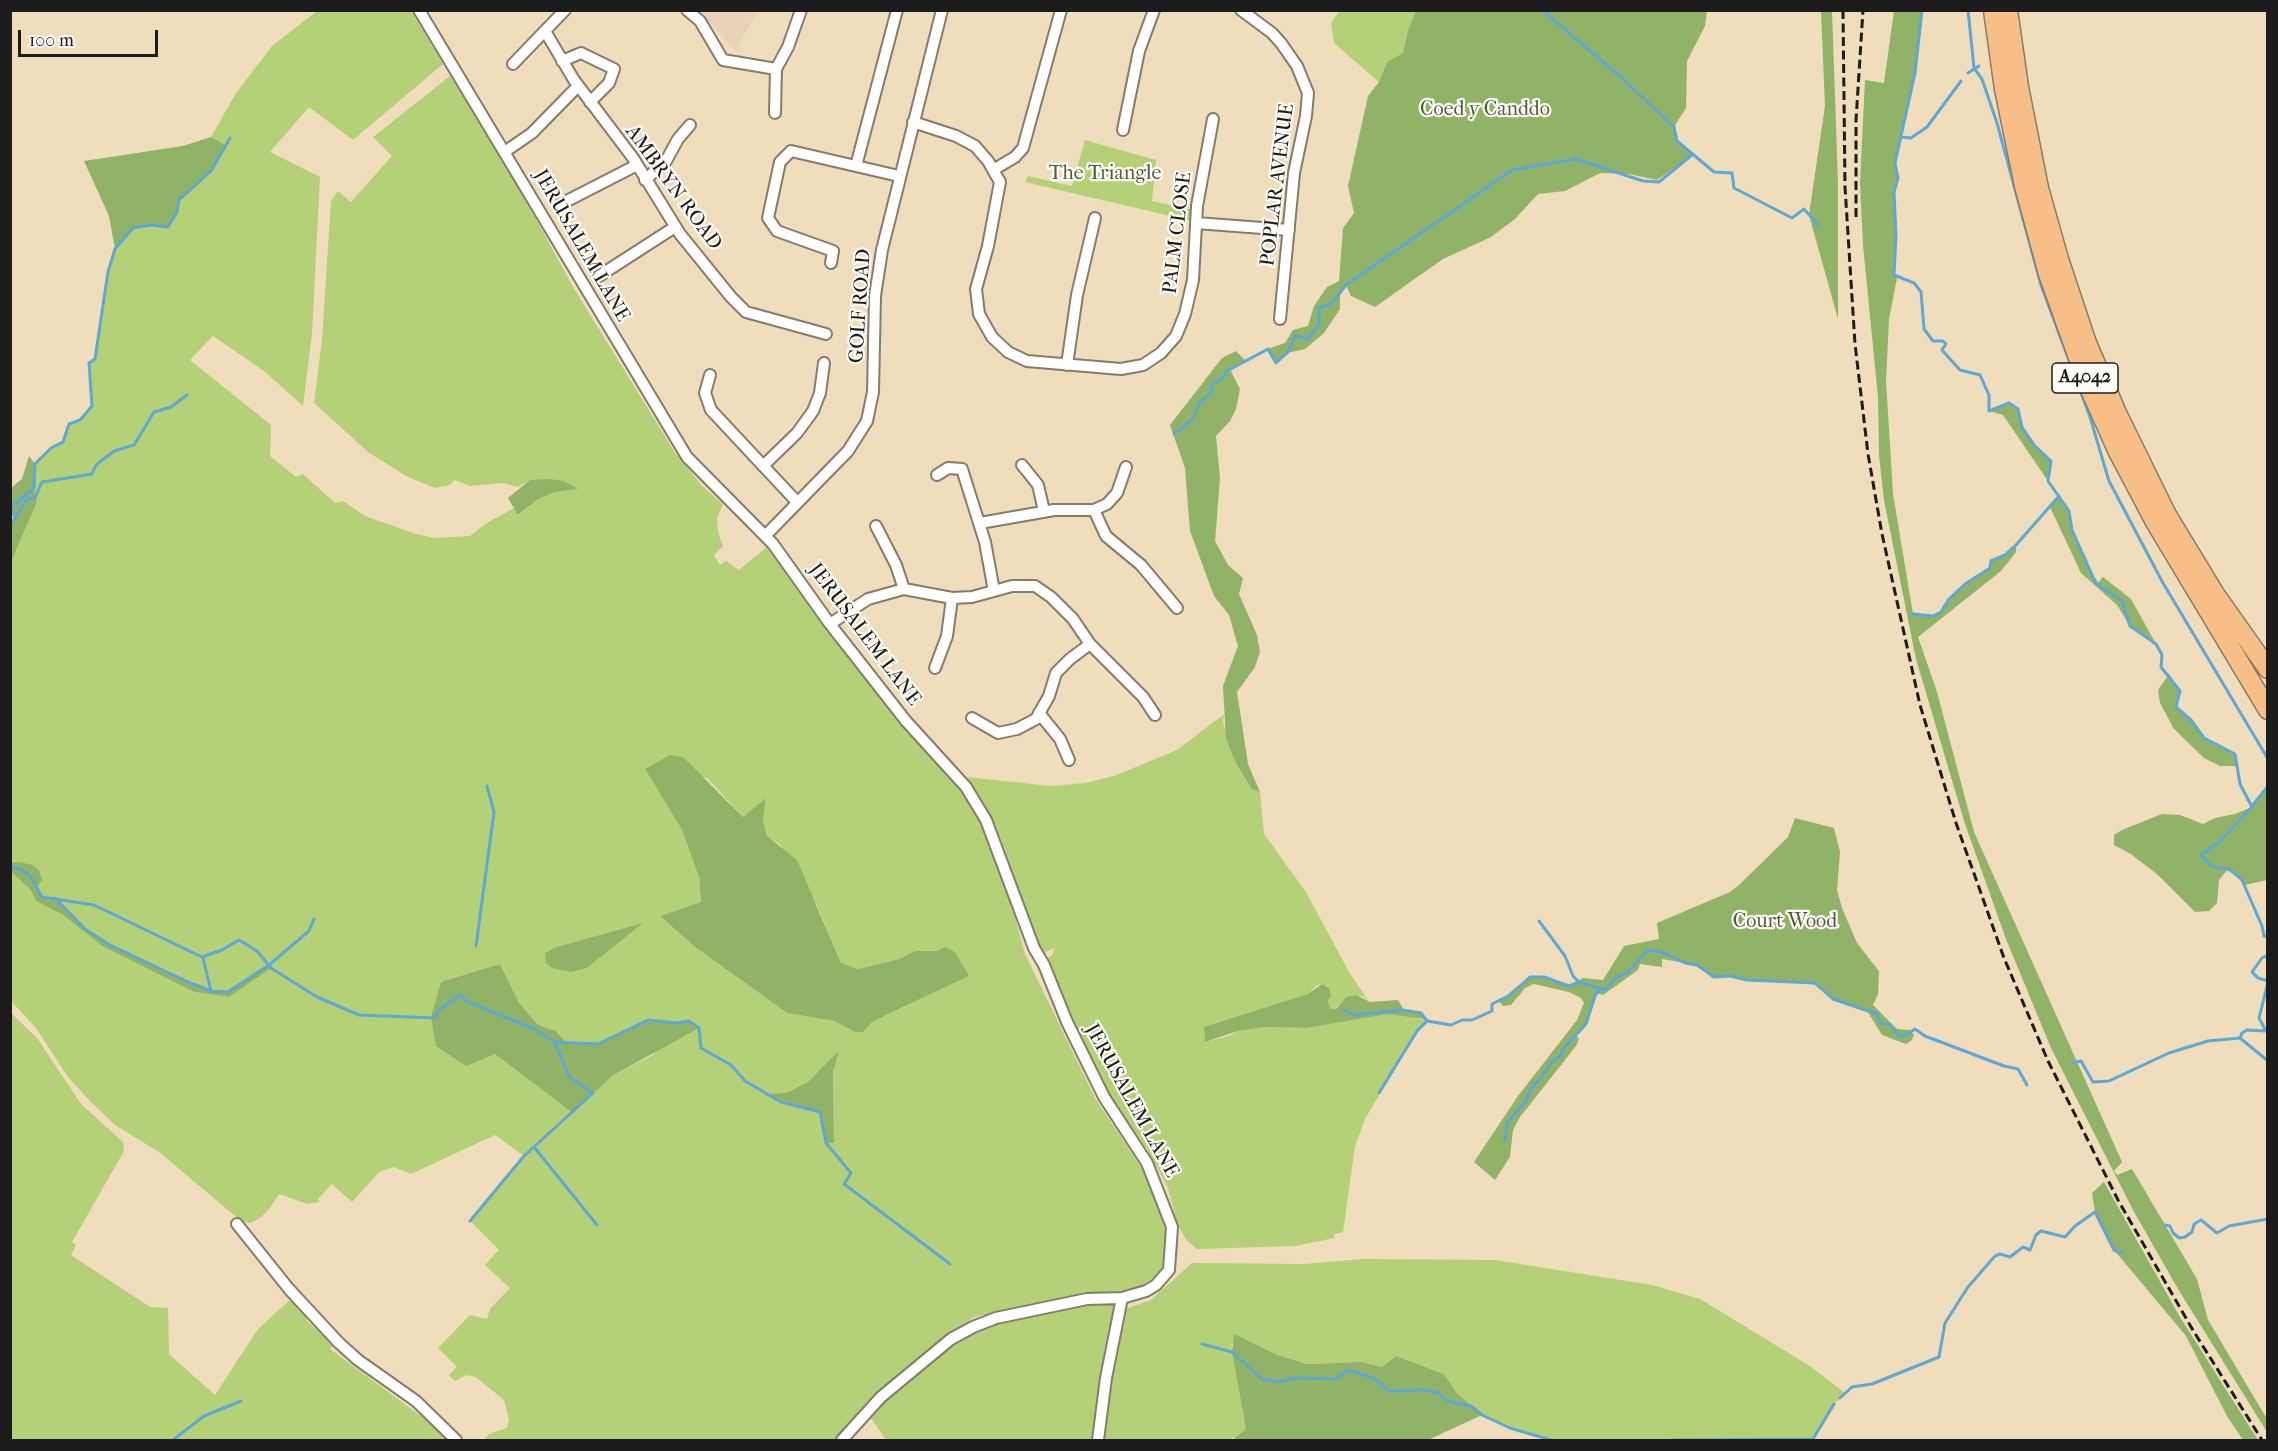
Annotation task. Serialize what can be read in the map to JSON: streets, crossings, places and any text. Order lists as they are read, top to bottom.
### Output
{
  "streets": {
    "highway": ["A4042"],
    "street": [
      "POPLAR AVENUE",
      "AMBRYN ROAD",
      "PALM CLOSE",
      "JERUSALEM LANE",
      "GOLF ROAD"
    ]
  },
  "crossings": [
    ["JERUSALEM LANE", "GOLF ROAD"]
  ],
  "parks": ["Coed y Canddo", "The Triangle", "Court Wood"],
  "scale_bar": "100 m"
}
